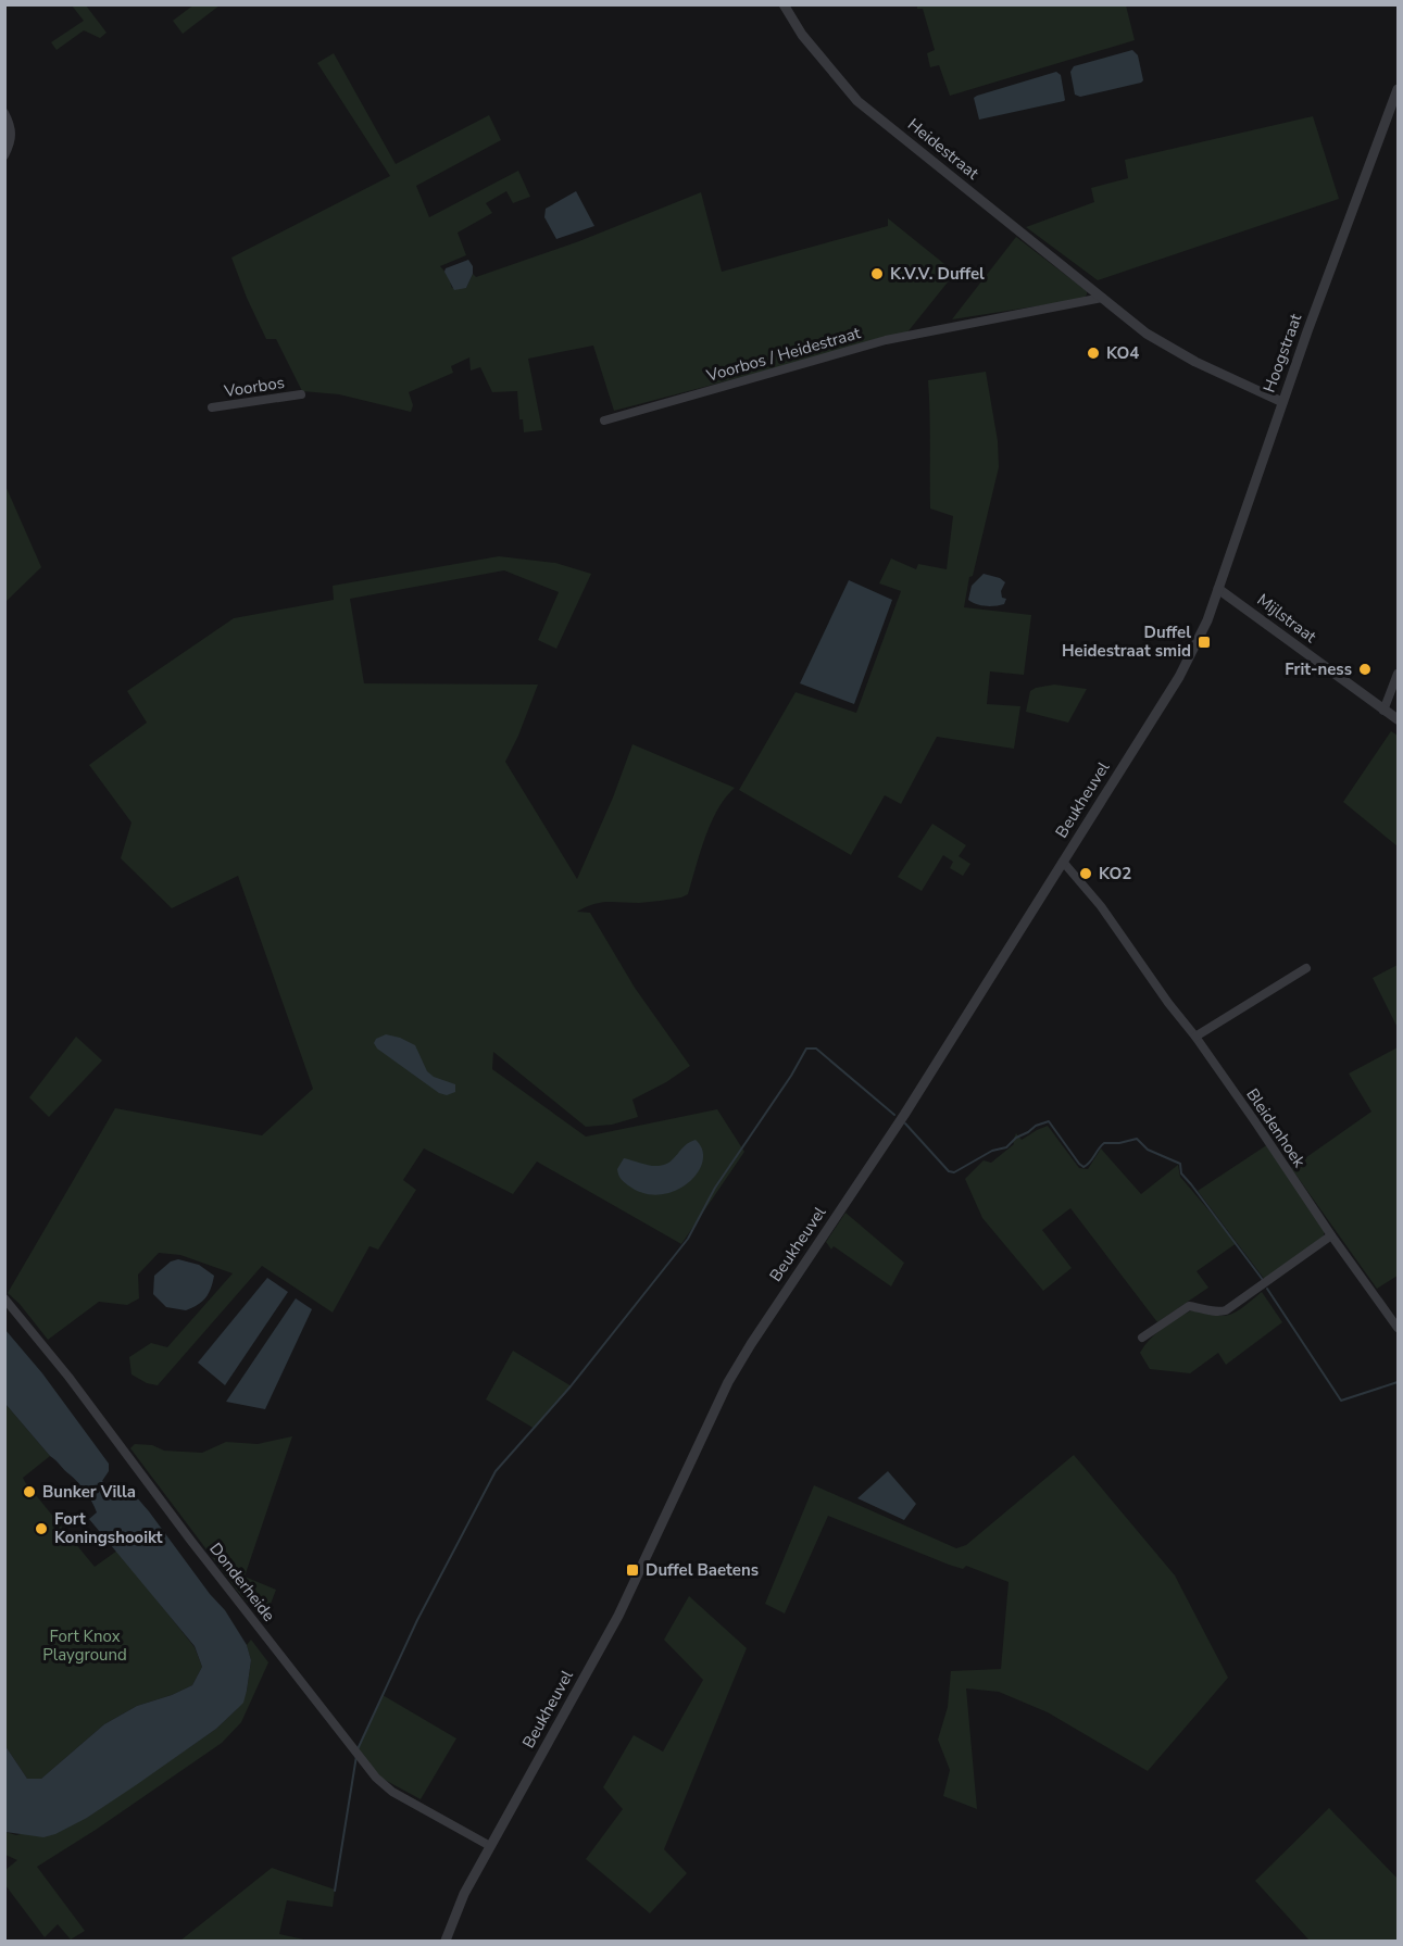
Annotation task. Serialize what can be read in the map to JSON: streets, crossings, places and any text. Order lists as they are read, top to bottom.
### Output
{
  "streets": {
    "street": [
      "Heidestraat",
      "Hoogstraat",
      "Voorbos / Heidestraat",
      "Voorbos",
      "Mijlstraat",
      "Beukheuvel",
      "Bleidenhoek",
      "Donderheide"
    ]
  },
  "crossings": [
    ["Heidestraat", "Hoogstraat"],
    ["Heidestraat", "Voorbos / Heidestraat"],
    ["Hoogstraat", "Mijlstraat"],
    ["Hoogstraat", "Beukheuvel"],
    ["Mijlstraat", "Beukheuvel"],
    ["Beukheuvel", "Bleidenhoek"],
    ["Beukheuvel", "Donderheide"]
  ],
  "parks": ["Fort Knox Playground"],
  "places": {
    "other": [
      "K.V.V. Duffel",
      "KO4",
      "Frit-ness",
      "KO2",
      "Bunker Villa",
      "Fort Koningshooikt"
    ],
    "transit": ["Duffel Heidestraat smid", "Duffel Baetens"]
  }
}
